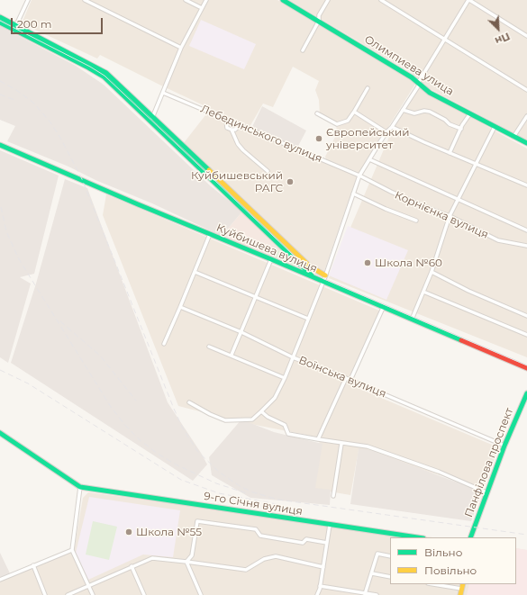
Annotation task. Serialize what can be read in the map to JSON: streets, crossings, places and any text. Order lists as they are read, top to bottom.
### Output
{
  "streets": {
    "street": [
      "Олимпиева улица",
      "Лебединського вулиця",
      "Корнієнка вулиця",
      "Куйбишева вулиця",
      "Воїнська вулиця",
      "Панфілова проспект",
      "9-го Січня вулиця"
    ]
  },
  "crossings": [
    ["Лебединського вулиця", "Корнієнка вулиця"],
    ["Воїнська вулиця", "Панфілова проспект"]
  ],
  "places": [
    "Європейський університет",
    "Куйбишевський РАГС",
    "Школа №60",
    "Школа №55"
  ],
  "legend": ["Вільно", "Повільно"],
  "scale_bar": "200 m",
  "north": "bottom right"
}
